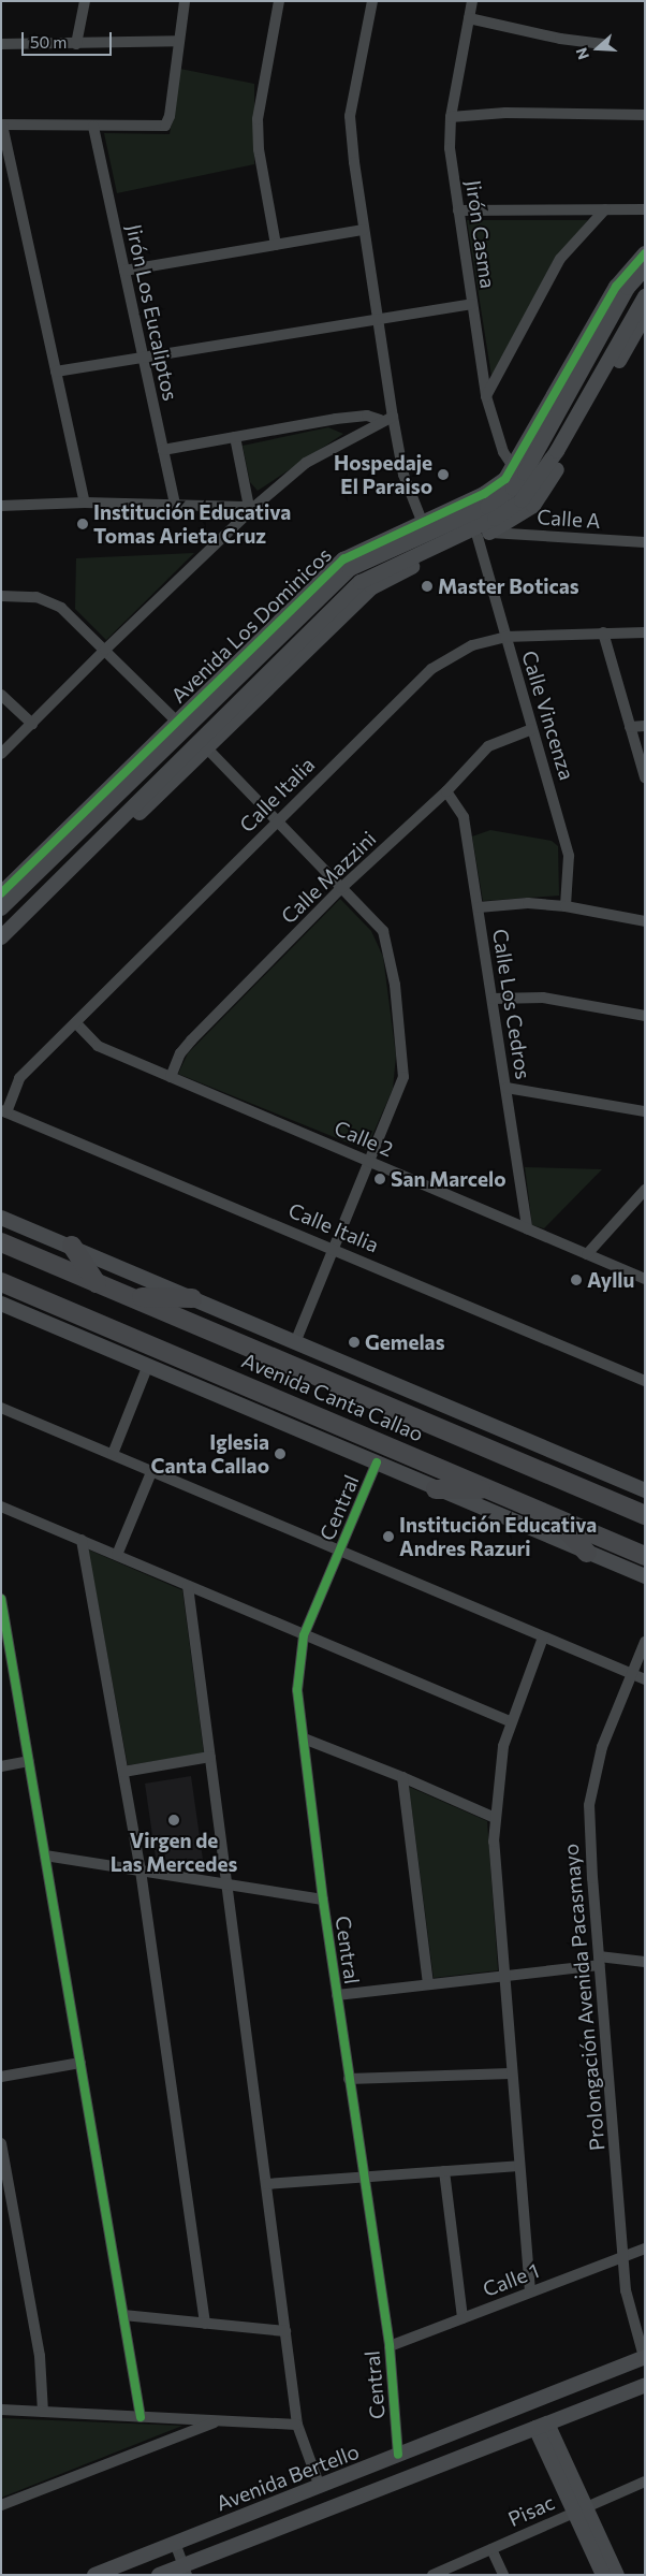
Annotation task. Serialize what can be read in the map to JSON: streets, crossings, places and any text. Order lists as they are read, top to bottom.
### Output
{
  "streets": {
    "highway": ["Avenida Canta Callao"],
    "main road": ["Avenida Los Dominicos", "Avenida Bertello"],
    "street": [
      "Jirón Casma",
      "Jirón Los Eucaliptos",
      "Calle A",
      "Calle Vincenza",
      "Calle Italia",
      "Calle Mazzini",
      "Calle Los Cedros",
      "Calle 2",
      "Central",
      "Prolongación Avenida Pacasmayo",
      "Calle 1",
      "Pisac"
    ]
  },
  "crossings": [
    ["Jirón Casma", "Avenida Los Dominicos"],
    ["Calle A", "Calle Vincenza"],
    ["Calle Vincenza", "Calle Italia"],
    ["Calle Vincenza", "Calle Mazzini"],
    ["Calle Italia", "Calle 2"],
    ["Calle Mazzini", "Calle Los Cedros"],
    ["Calle Mazzini", "Calle 2"],
    ["Calle Los Cedros", "Calle 2"],
    ["Central", "Calle 1"],
    ["Central", "Avenida Bertello"],
    ["Prolongación Avenida Pacasmayo", "Calle 1"],
    ["Prolongación Avenida Pacasmayo", "Avenida Bertello"]
  ],
  "places": [
    "Hospedaje El Paraiso",
    "Institución Educativa Tomas Arieta Cruz",
    "Master Boticas",
    "San Marcelo",
    "Ayllu",
    "Gemelas",
    "Iglesia Canta Callao",
    "Institución Educativa Andres Razuri",
    "Virgen de Las Mercedes"
  ],
  "scale_bar": "50 m",
  "north": "left"
}
